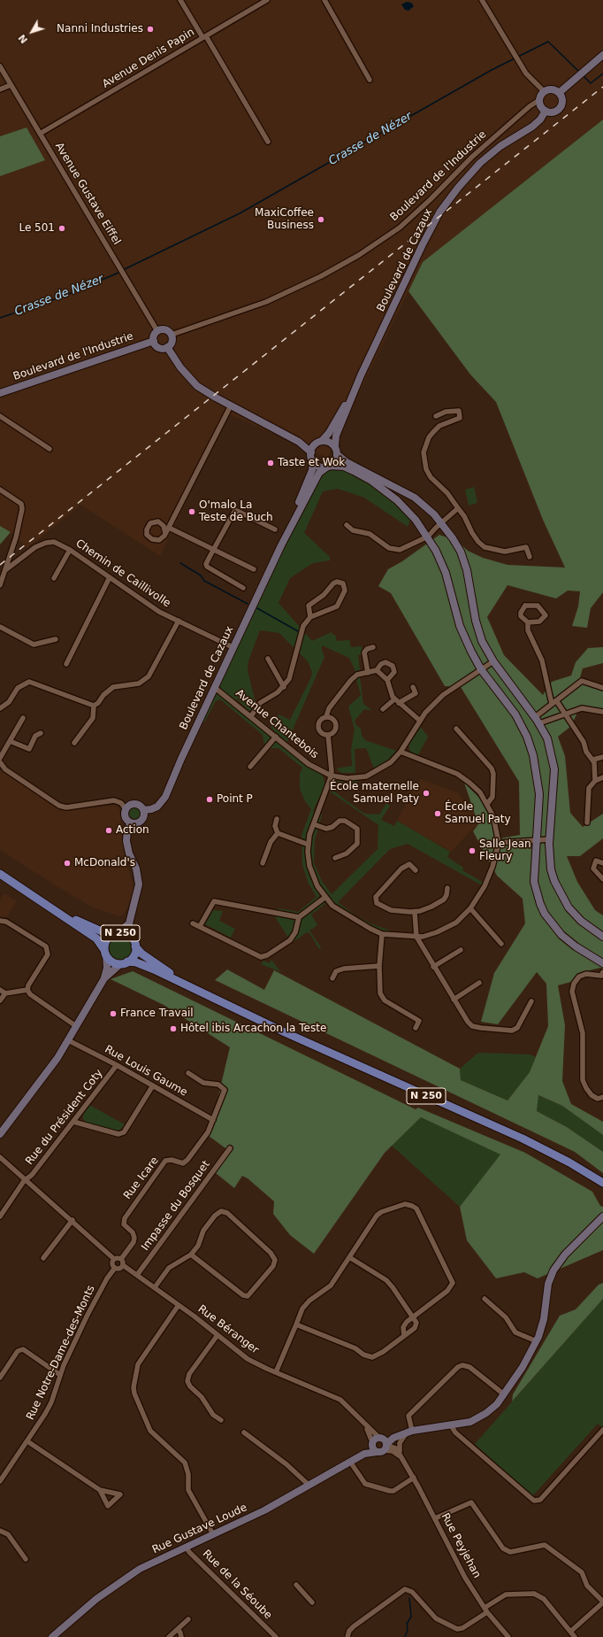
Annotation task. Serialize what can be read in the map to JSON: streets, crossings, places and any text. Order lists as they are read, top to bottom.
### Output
{
  "streets": {
    "main road": [
      "Boulevard de l'Industrie",
      "Boulevard de Cazaux",
      "N 250",
      "Rue Gustave Loude"
    ],
    "street": [
      "Avenue Denis Papin",
      "Avenue Gustave Eiffel",
      "Chemin de Caillivolle",
      "Avenue Chantebois",
      "Rue Louis Gaume",
      "Rue du Président Coty",
      "Rue Icare",
      "Impasse du Bosquet",
      "Rue Béranger",
      "Rue Notre-Dame-des-Monts",
      "Rue Peyjehan",
      "Rue de la Séoube"
    ]
  },
  "crossings": [
    ["Avenue Denis Papin", "Avenue Gustave Eiffel"],
    ["Boulevard de l'Industrie", "Avenue Gustave Eiffel"],
    ["Boulevard de l'Industrie", "Boulevard de Cazaux"],
    ["Boulevard de Cazaux", "Chemin de Caillivolle"],
    ["Boulevard de Cazaux", "Avenue Chantebois"],
    ["Rue Louis Gaume", "Rue du Président Coty"],
    ["Rue Louis Gaume", "Rue Icare"],
    ["Rue Icare", "Rue Béranger"],
    ["Rue Icare", "Rue Notre-Dame-des-Monts"],
    ["Impasse du Bosquet", "Rue Béranger"],
    ["Rue Béranger", "Rue Notre-Dame-des-Monts"],
    ["Rue Béranger", "Rue Gustave Loude"],
    ["Rue Gustave Loude", "Rue Peyjehan"],
    ["Rue Gustave Loude", "Rue de la Séoube"]
  ],
  "water": ["Crasse de Nézer"],
  "places": [
    "Nanni Industries",
    "MaxiCoffee Business",
    "Le 501",
    "Taste et Wok",
    "O'malo La Teste de Buch",
    "École maternelle Samuel Paty",
    "Point P",
    "École Samuel Paty",
    "Action",
    "Salle Jean Fleury",
    "McDonald's",
    "France Travail",
    "Hôtel ibis Arcachon la Teste"
  ],
  "north": "bottom left"
}
